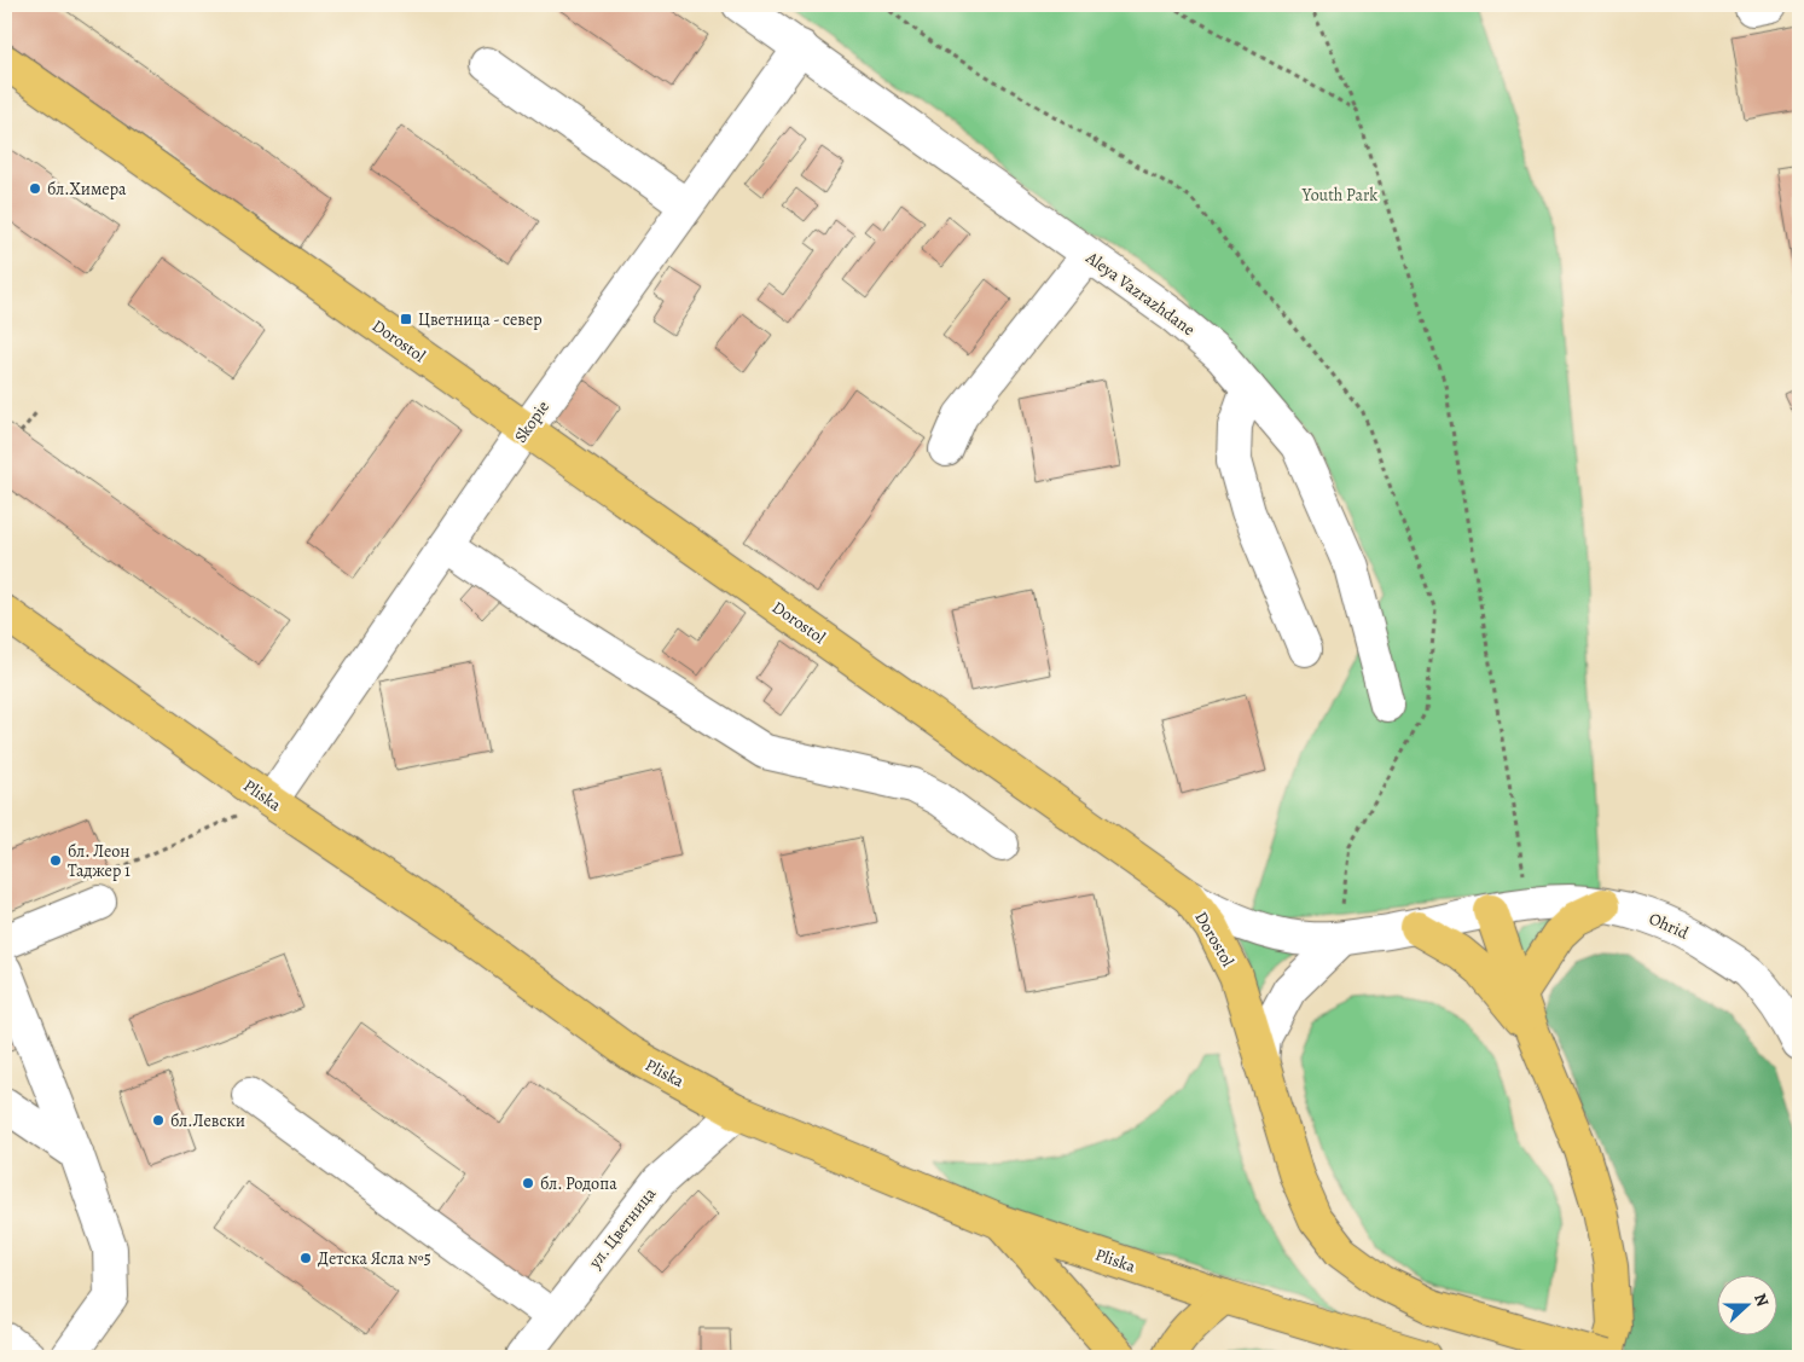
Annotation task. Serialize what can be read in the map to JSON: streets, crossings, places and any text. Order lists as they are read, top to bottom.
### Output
{
  "streets": {
    "main road": ["Dorostol", "Pliska"],
    "street": [
      "Aleya Vazrazhdane",
      "Skopie",
      "Ohrid",
      "ул. Цветница"
    ]
  },
  "crossings": [
    ["Aleya Vazrazhdane", "Skopie"],
    ["Dorostol", "Skopie"],
    ["Dorostol", "Ohrid"],
    ["Skopie", "Pliska"],
    ["Pliska", "ул. Цветница"]
  ],
  "parks": ["Youth Park"],
  "places": {
    "other": [
      "бл.Химера",
      "бл. Леон Таджер 1",
      "бл.Левски",
      "бл. Родопа",
      "Детска Ясла №5"
    ],
    "transit": ["Цветница - север"]
  },
  "north": "right"
}
